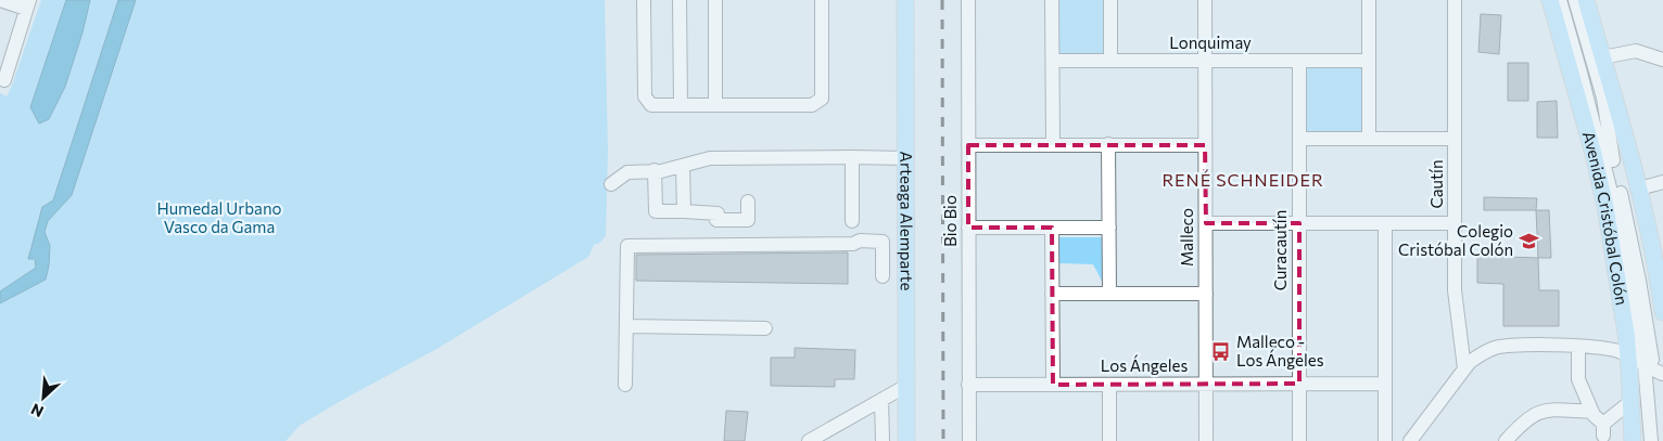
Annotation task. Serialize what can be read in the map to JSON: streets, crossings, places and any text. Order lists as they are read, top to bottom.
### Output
{
  "streets": {
    "main road": ["Avenida Cristóbal Colón", "Arteaga Alemparte"],
    "street": [
      "Lonquimay",
      "Cautín",
      "Bio Bio",
      "Malleco",
      "Curacautín",
      "Los Ángeles"
    ]
  },
  "crossings": [
    ["Lonquimay", "Malleco"],
    ["Lonquimay", "Curacautín"],
    ["Bio Bio", "Los Ángeles"],
    ["Malleco", "Los Ángeles"],
    ["Curacautín", "Los Ángeles"]
  ],
  "districts": ["RENÉ SCHNEIDER"],
  "parks": ["Humedal Urbano Vasco da Gama"],
  "places": {
    "school or university": ["Colegio Cristóbal Colón"],
    "bus stop": ["Malleco - Los Ángeles"]
  },
  "north": "bottom left"
}
